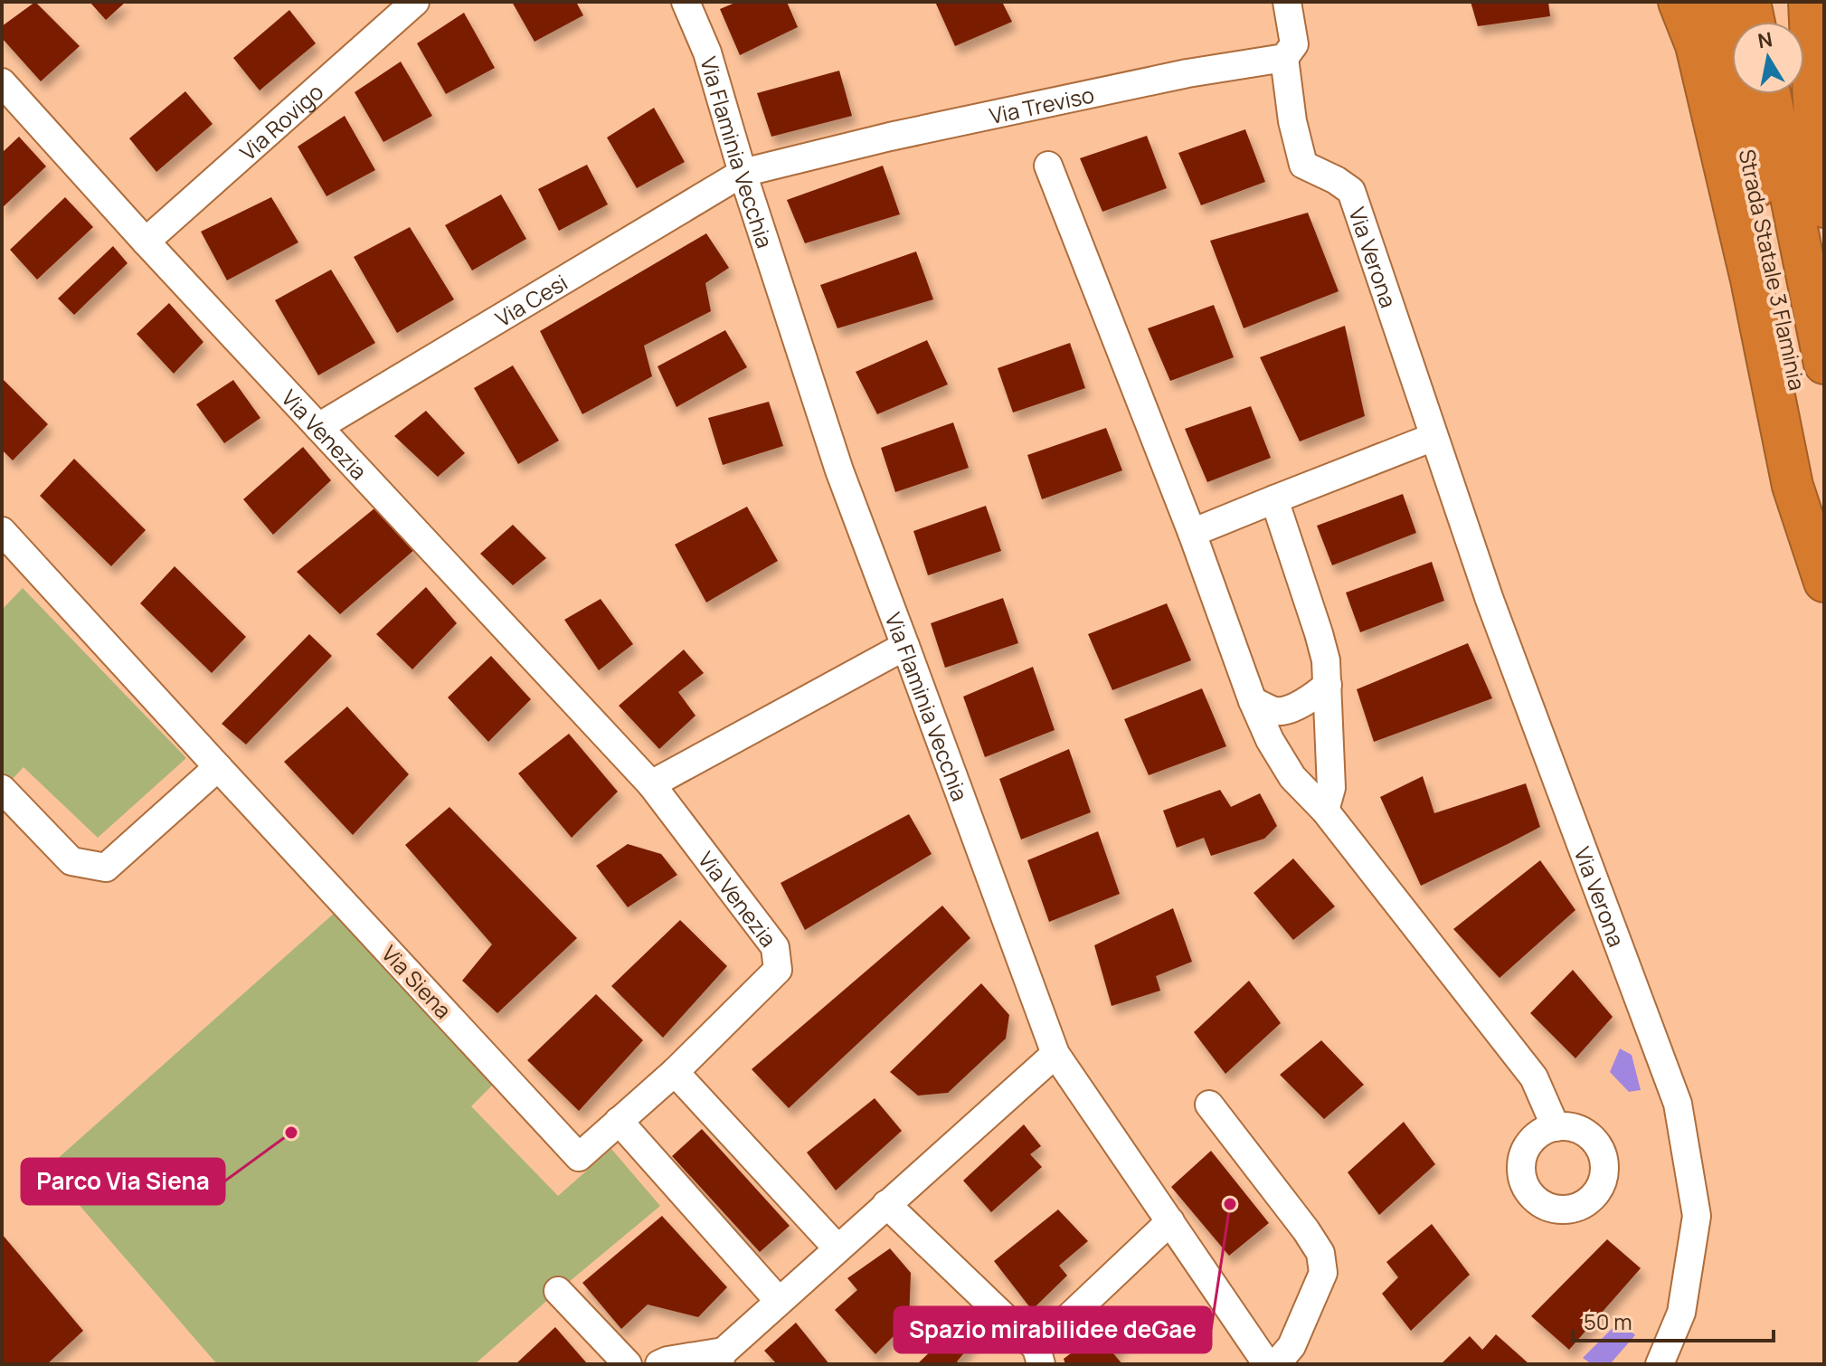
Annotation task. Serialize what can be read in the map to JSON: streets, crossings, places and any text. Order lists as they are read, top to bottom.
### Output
{
  "streets": {
    "highway": ["Strada Statale 3 Flaminia"],
    "street": [
      "Via Treviso",
      "Via Rovigo",
      "Via Flaminia Vecchia",
      "Via Verona",
      "Via Cesi",
      "Via Venezia",
      "Via Siena"
    ]
  },
  "crossings": [
    ["Via Treviso", "Via Flaminia Vecchia"],
    ["Via Treviso", "Via Verona"],
    ["Via Treviso", "Via Cesi"],
    ["Via Rovigo", "Via Venezia"],
    ["Via Flaminia Vecchia", "Via Cesi"],
    ["Via Cesi", "Via Venezia"],
    ["Via Venezia", "Via Siena"]
  ],
  "places": ["Parco Via Siena", "Spazio mirabilidee deGae"],
  "scale_bar": "50 m",
  "north": "top"
}
